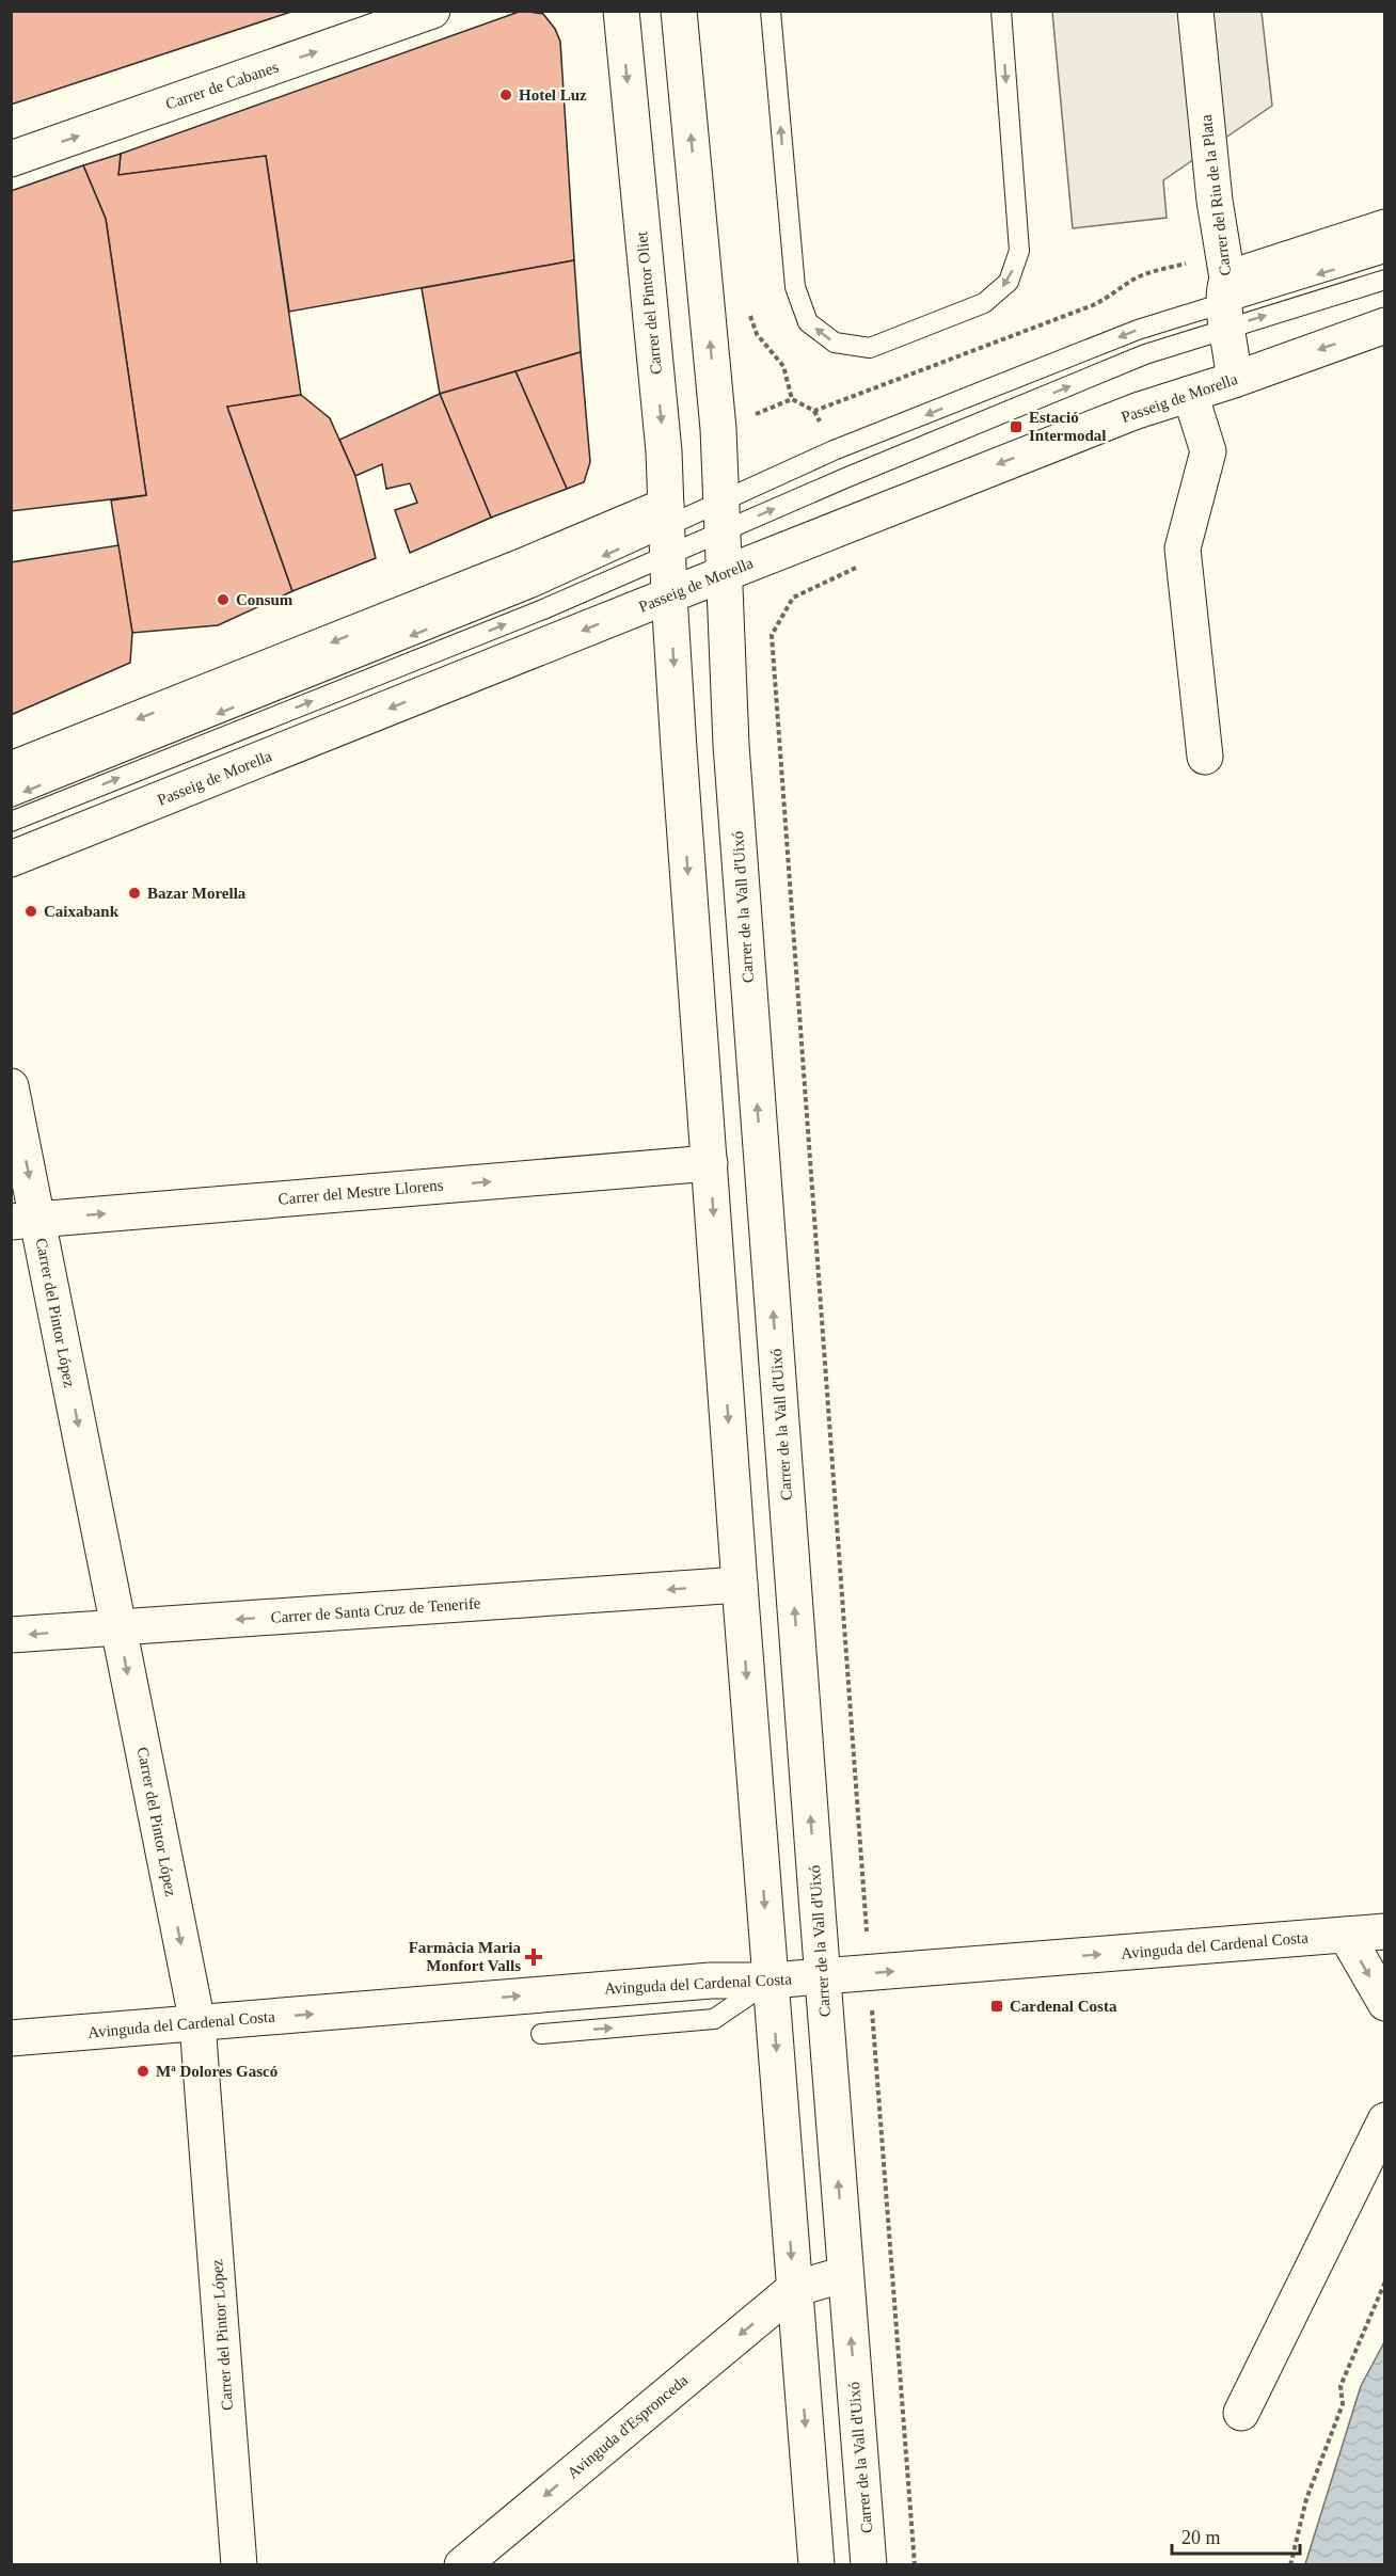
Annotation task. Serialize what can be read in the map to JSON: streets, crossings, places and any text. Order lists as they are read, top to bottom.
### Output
{
  "streets": {
    "street": [
      "Carrer de Cabanes",
      "Carrer del Riu de la Plata",
      "Carrer del Pintor Oliet",
      "Passeig de Morella",
      "Carrer de la Vall d'Uixó",
      "Carrer del Mestre Llorens",
      "Carrer del Pintor López",
      "Carrer de Santa Cruz de Tenerife",
      "Avinguda del Cardenal Costa",
      "Avinguda d'Espronceda"
    ]
  },
  "crossings": [
    ["Carrer del Riu de la Plata", "Passeig de Morella"],
    ["Carrer del Pintor Oliet", "Passeig de Morella"],
    ["Passeig de Morella", "Carrer de la Vall d'Uixó"],
    ["Carrer de la Vall d'Uixó", "Avinguda del Cardenal Costa"],
    ["Carrer del Mestre Llorens", "Carrer del Pintor López"],
    ["Carrer del Pintor López", "Carrer de Santa Cruz de Tenerife"],
    ["Carrer del Pintor López", "Avinguda del Cardenal Costa"]
  ],
  "one_way": [
    "Carrer de Cabanes",
    "Carrer del Mestre Llorens",
    "Carrer del Pintor López",
    "Carrer de Santa Cruz de Tenerife",
    "Avinguda del Cardenal Costa",
    "Avinguda d'Espronceda"
  ],
  "places": {
    "other": [
      "Hotel Luz",
      "Consum",
      "Bazar Morella",
      "Caixabank",
      "Mª Dolores Gascó"
    ],
    "transit": ["Estació Intermodal", "Cardenal Costa"],
    "health": ["Farmàcia Maria Monfort Valls"]
  },
  "scale_bar": "20 m"
}
